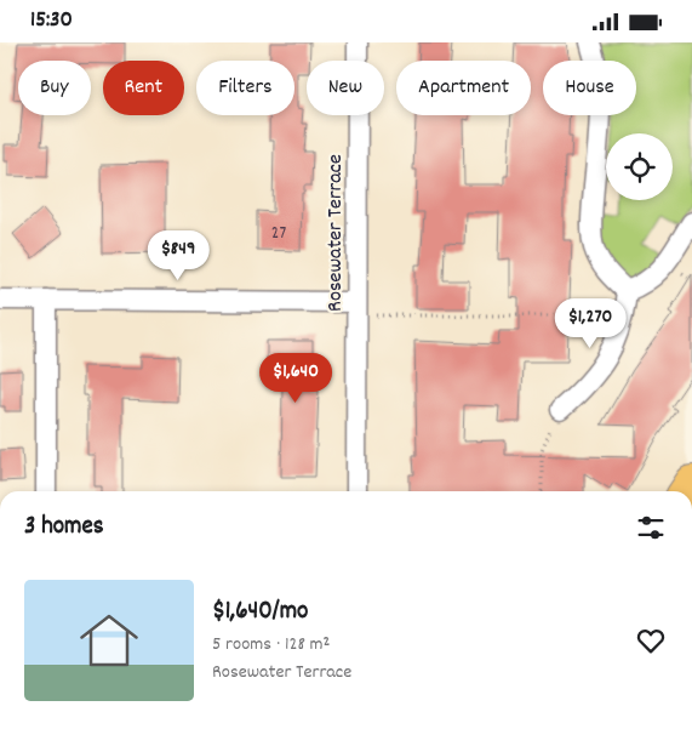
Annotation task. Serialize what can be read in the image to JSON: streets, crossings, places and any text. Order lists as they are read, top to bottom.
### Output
{
  "streets": {
    "street": ["Rosewater Terrace"]
  },
  "house_numbers": ["27"],
  "page": {
    "status": "15:30",
    "chip": [
      "Buy",
      "Rent",
      "Filters",
      "New",
      "Apartment",
      "House"
    ],
    "price": ["$849", "$1,270", "$1,640"],
    "heading": "3 homes",
    "list": [
      {
        "name": "$1,640/mo",
        "note": "5 rooms · 128 m² · Rosewater Terrace"
      }
    ]
  }
}
